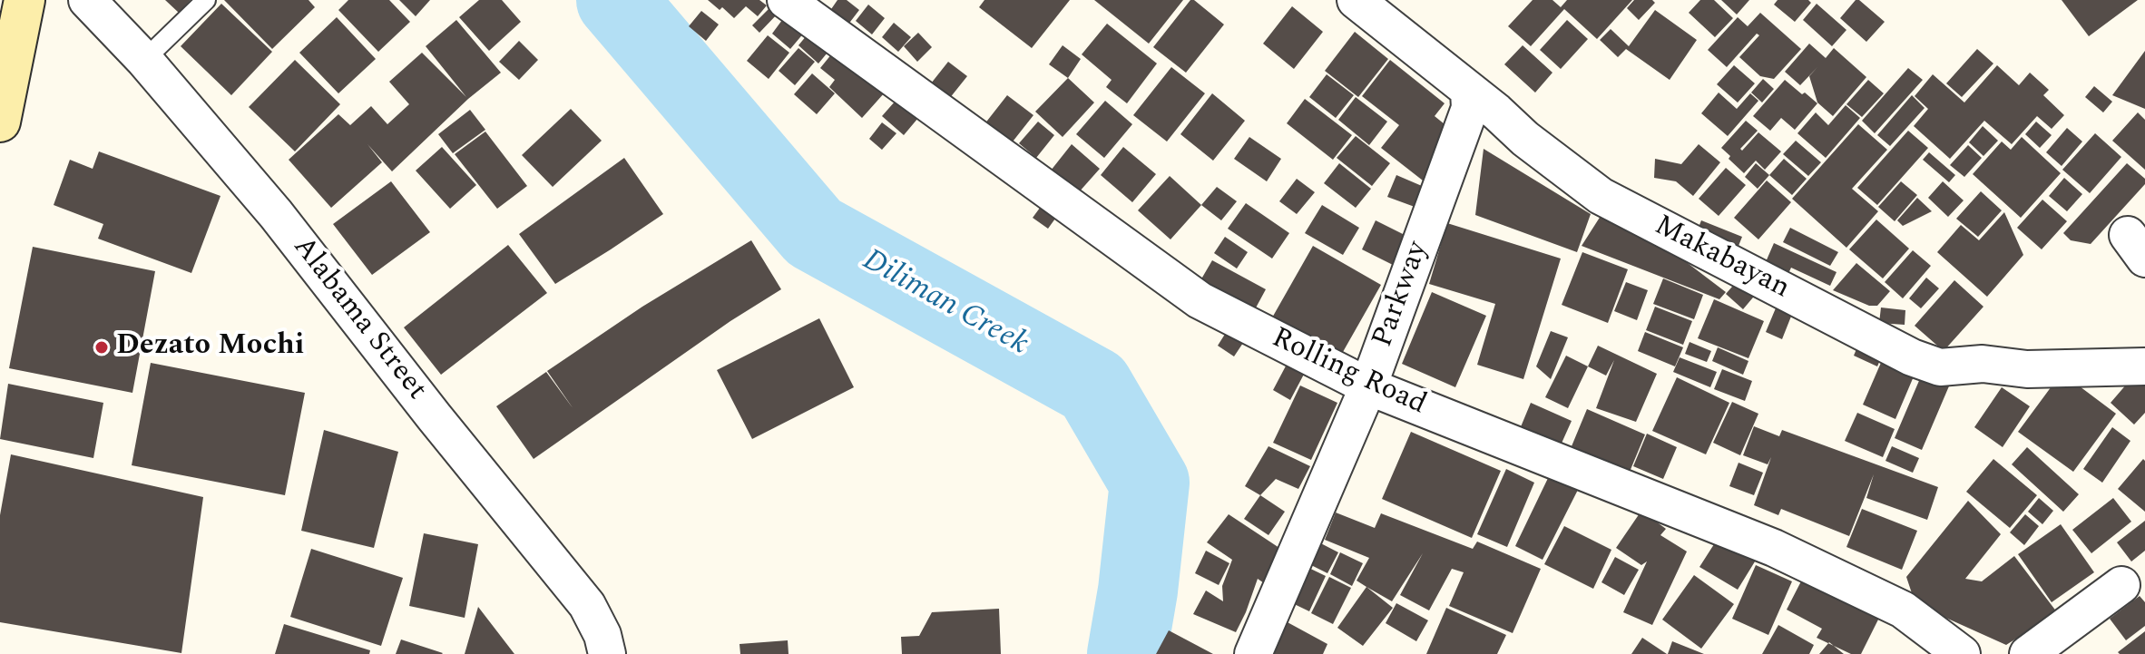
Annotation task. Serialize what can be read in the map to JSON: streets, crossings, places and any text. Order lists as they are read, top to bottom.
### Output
{
  "streets": {
    "street": [
      "Makabayan",
      "Parkway",
      "Alabama Street",
      "Rolling Road"
    ]
  },
  "crossings": [
    ["Makabayan", "Parkway"],
    ["Parkway", "Rolling Road"]
  ],
  "water": ["Diliman Creek"],
  "places": ["Dezato Mochi"]
}
